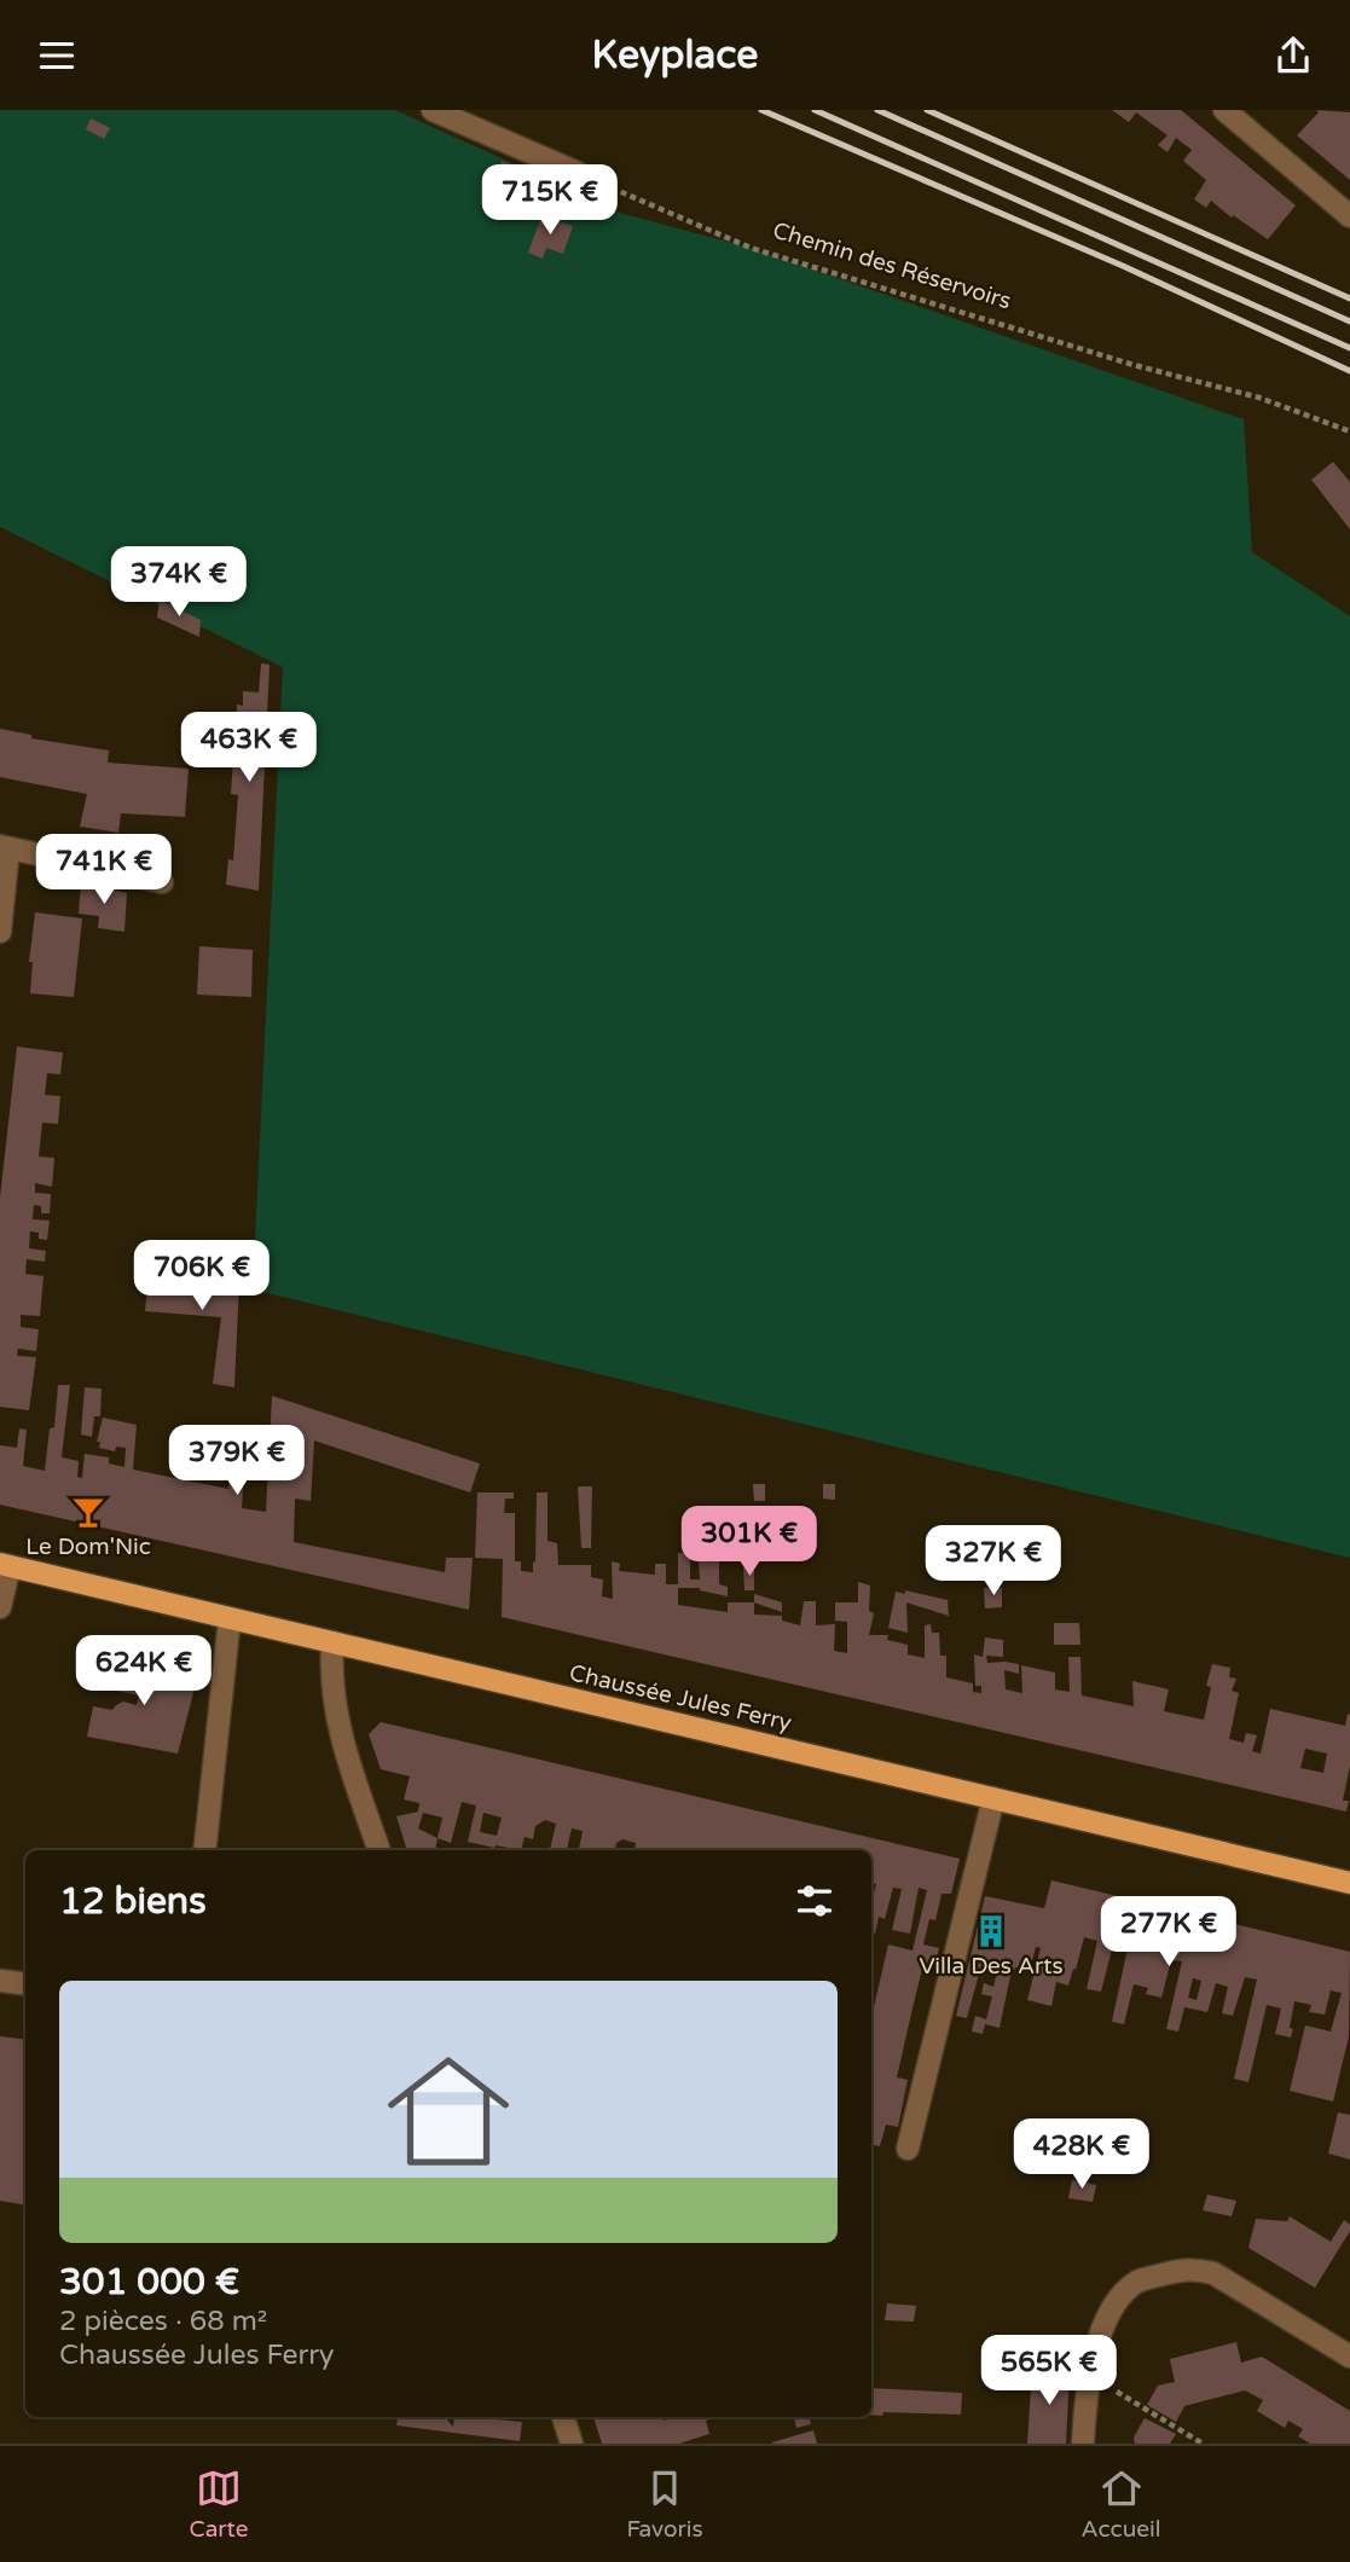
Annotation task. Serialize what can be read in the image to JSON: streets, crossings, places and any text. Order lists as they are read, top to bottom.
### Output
{
  "streets": {
    "main road": ["Chaussée Jules Ferry"],
    "path": ["Chemin des Réservoirs"]
  },
  "places": {
    "bar": ["Le Dom'Nic"],
    "building": ["Villa Des Arts"]
  },
  "page": {
    "header": "Keyplace",
    "price": [
      "715K €",
      "374K €",
      "463K €",
      "741K €",
      "706K €",
      "379K €",
      "301K €",
      "327K €",
      "624K €",
      "277K €",
      "428K €",
      "565K €"
    ],
    "heading": "12 biens",
    "list": [
      {
        "name": "301 000 €",
        "note": "2 pièces · 68 m² · Chaussée Jules Ferry"
      }
    ],
    "tabs": ["Carte", "Favoris", "Accueil"]
  }
}
